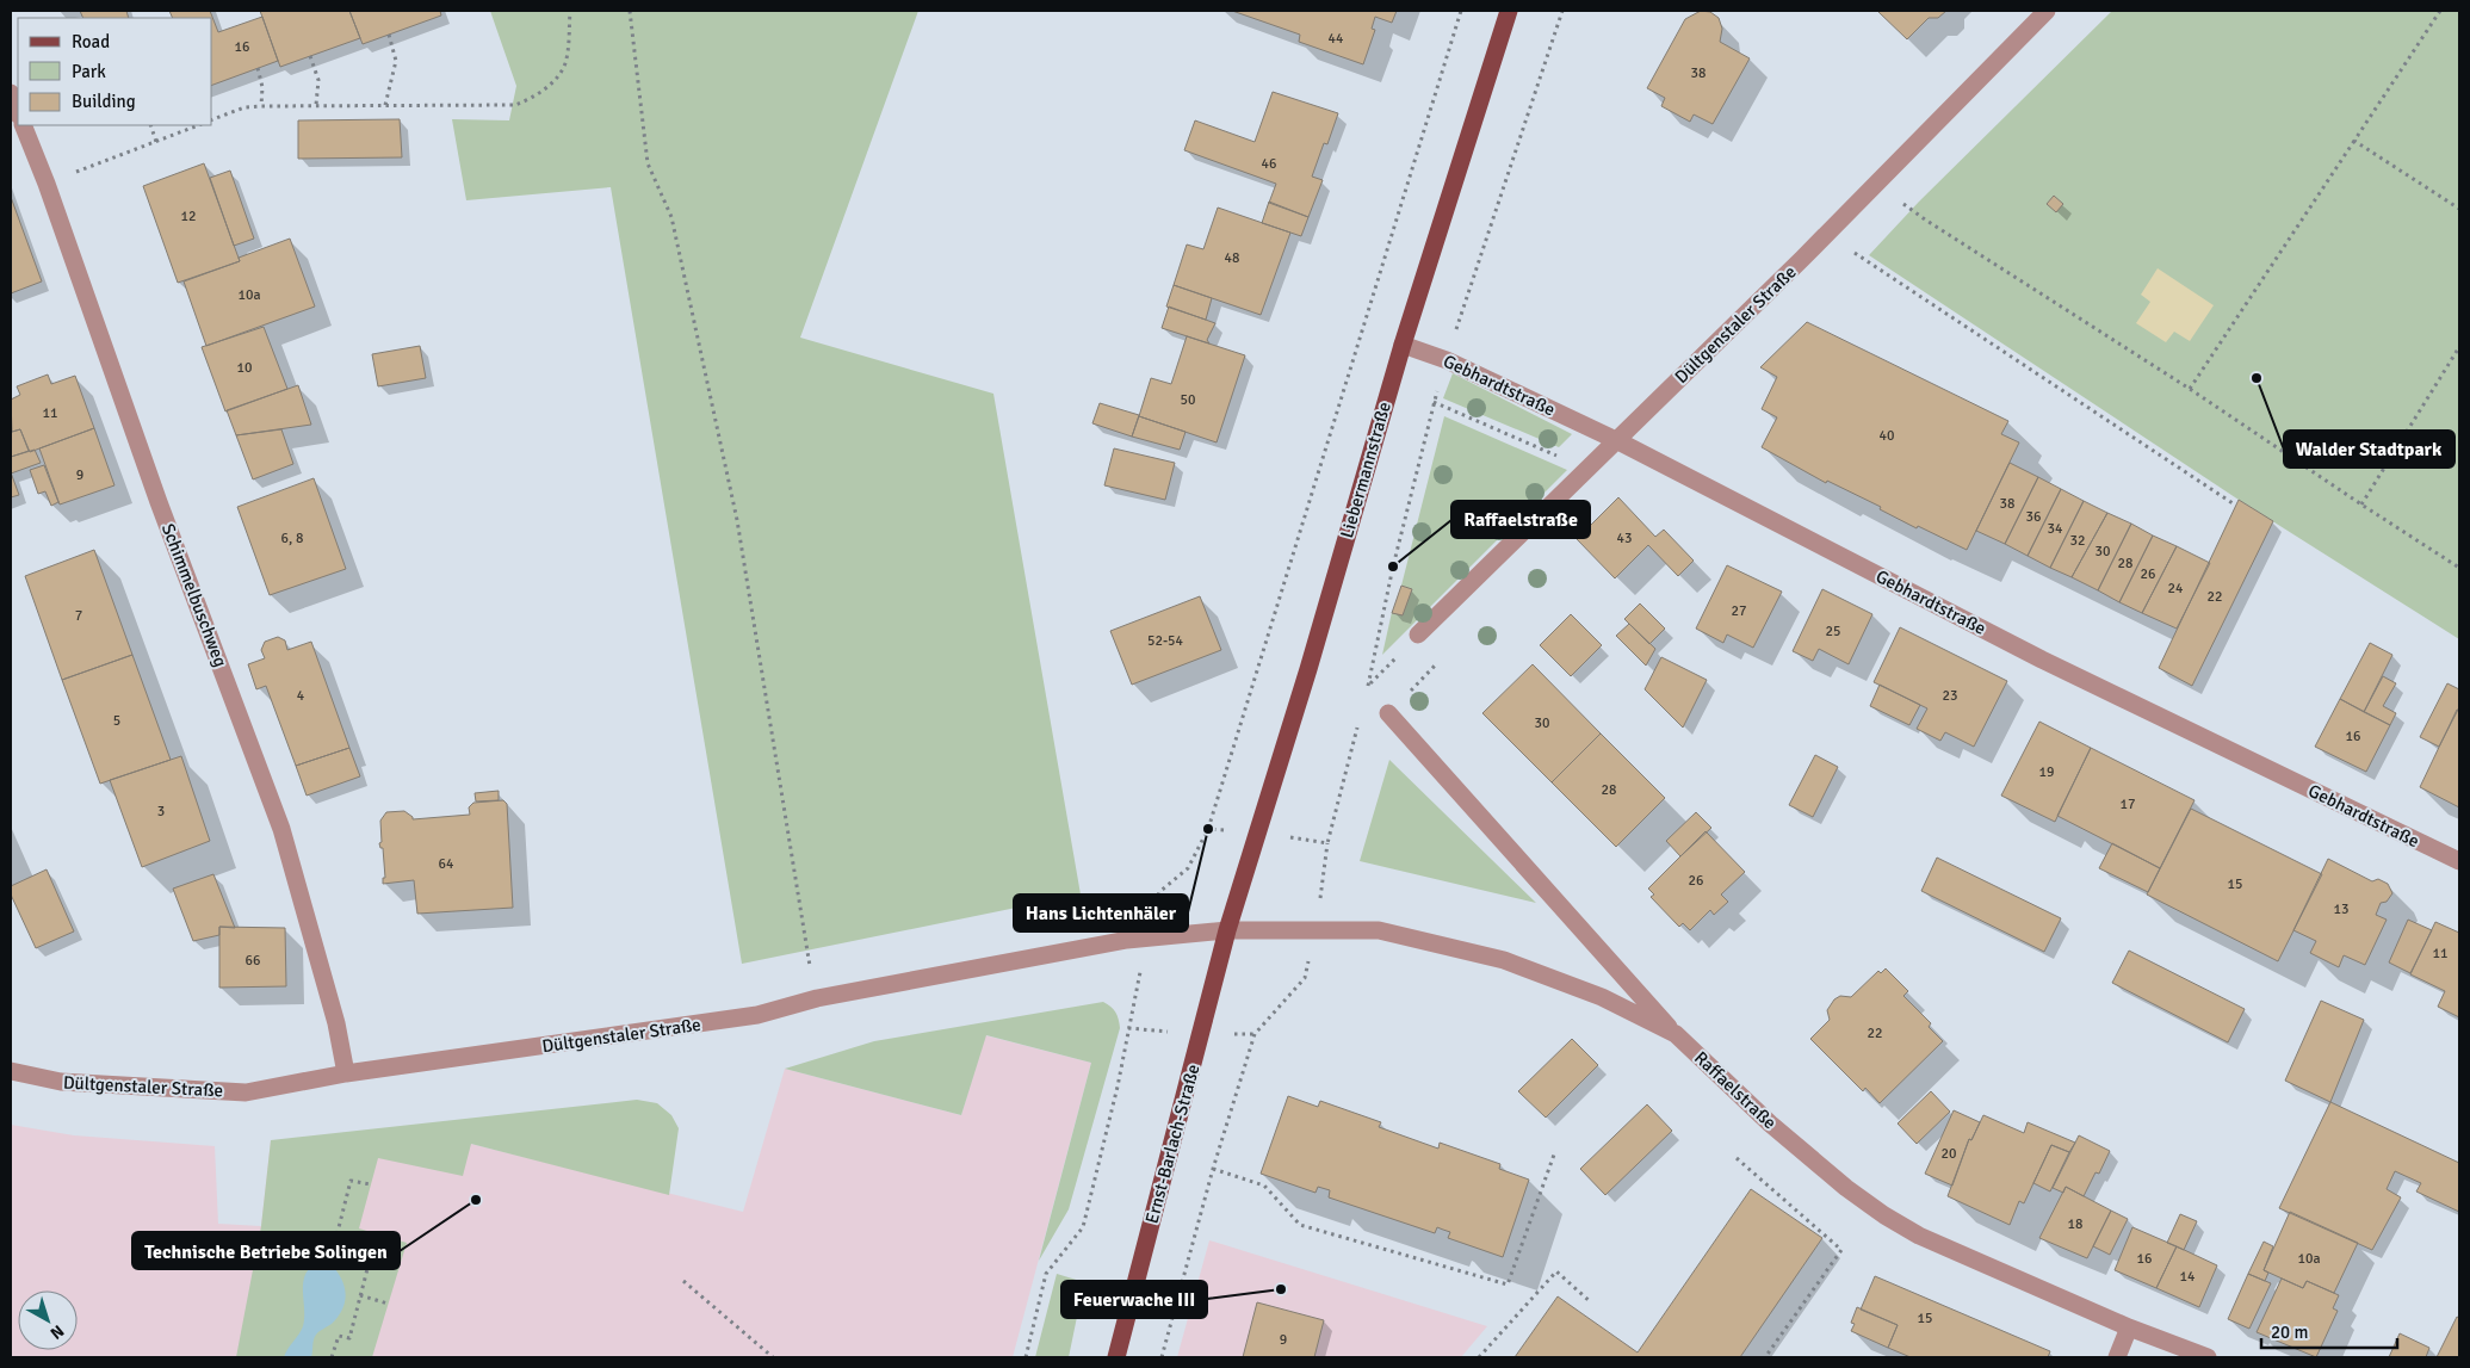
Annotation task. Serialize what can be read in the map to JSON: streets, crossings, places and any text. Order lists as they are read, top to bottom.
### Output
{
  "streets": {
    "main road": ["Liebermannstraße", "Ernst-Barlach-Straße"],
    "street": [
      "Dültgenstaler Straße",
      "Gebhardtstraße",
      "Schimmelbuschweg",
      "Raffaelstraße"
    ]
  },
  "crossings": [
    ["Dültgenstaler Straße", "Gebhardtstraße"],
    ["Dültgenstaler Straße", "Liebermannstraße"],
    ["Dültgenstaler Straße", "Schimmelbuschweg"],
    ["Dültgenstaler Straße", "Raffaelstraße"],
    ["Dültgenstaler Straße", "Ernst-Barlach-Straße"],
    ["Gebhardtstraße", "Liebermannstraße"],
    ["Liebermannstraße", "Raffaelstraße"],
    ["Liebermannstraße", "Ernst-Barlach-Straße"],
    ["Raffaelstraße", "Ernst-Barlach-Straße"]
  ],
  "places": [
    "Walder Stadtpark",
    "Raffaelstraße",
    "Hans Lichtenhäler",
    "Technische Betriebe Solingen",
    "Feuerwache III"
  ],
  "house_numbers": [
    "44",
    "16",
    "38",
    "46",
    "12",
    "48",
    "10a",
    "10",
    "50",
    "11",
    "40",
    "9",
    "38",
    "36",
    "34",
    "6, 8",
    "43",
    "32",
    "30",
    "28",
    "26",
    "24",
    "22",
    "27",
    "7",
    "25",
    "52-54",
    "4",
    "23",
    "5",
    "30",
    "16",
    "19",
    "28",
    "17",
    "3",
    "64",
    "26",
    "15",
    "13",
    "11",
    "66",
    "22",
    "20",
    "18",
    "16",
    "10a",
    "14",
    "15",
    "9"
  ],
  "legend": ["Road", "Park", "Building"],
  "scale_bar": "20 m",
  "north": "bottom right"
}
